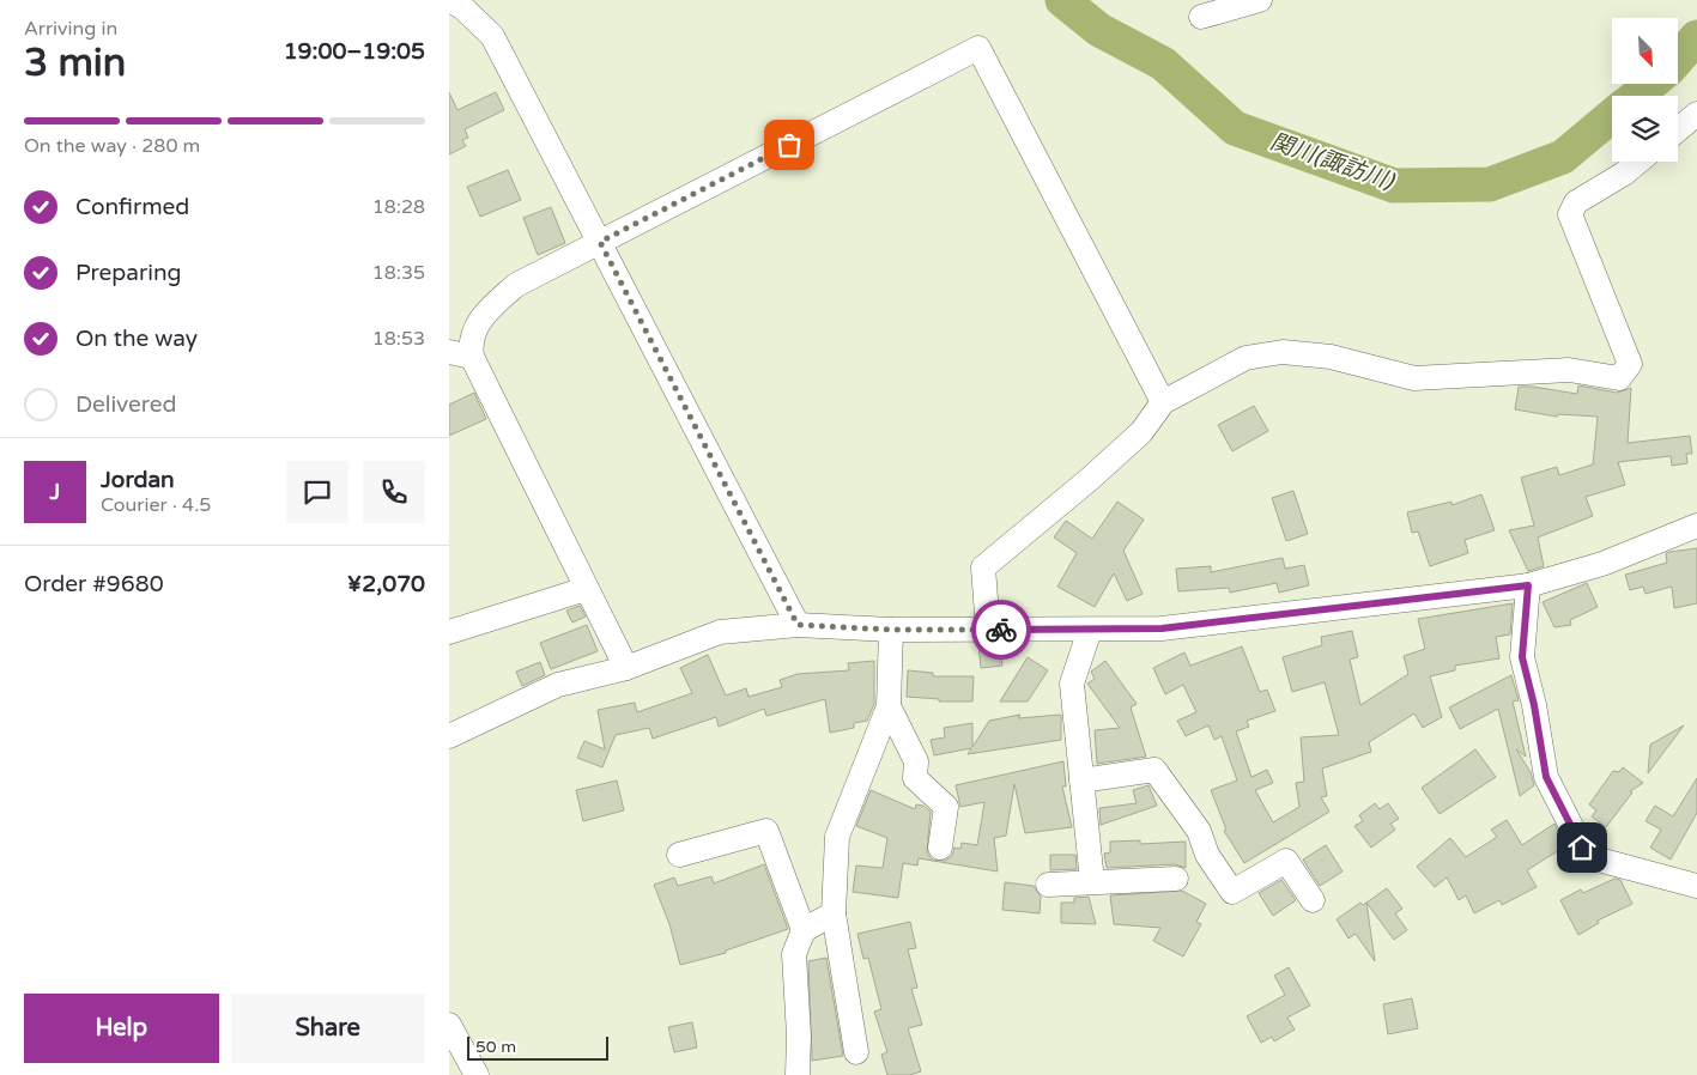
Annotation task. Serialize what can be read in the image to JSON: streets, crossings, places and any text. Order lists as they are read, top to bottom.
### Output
{
  "water": ["関川(諏訪川)"],
  "scale_bar": "50 m",
  "north": "bottom right",
  "page": {
    "heading": ["3 min", "Arriving in", "19:00–19:05"],
    "panel": [
      "Jordan",
      "Courier · 4.5",
      "Order #9680",
      "¥2,070"
    ],
    "bar": "On the way · 280 m",
    "list": [
      ["Confirmed", "18:28"],
      ["Preparing", "18:35"],
      ["On the way", "18:53"],
      "Delivered"
    ],
    "round": "J",
    "buttons": ["Help", "Share"],
    "scale": "50 m"
  }
}
